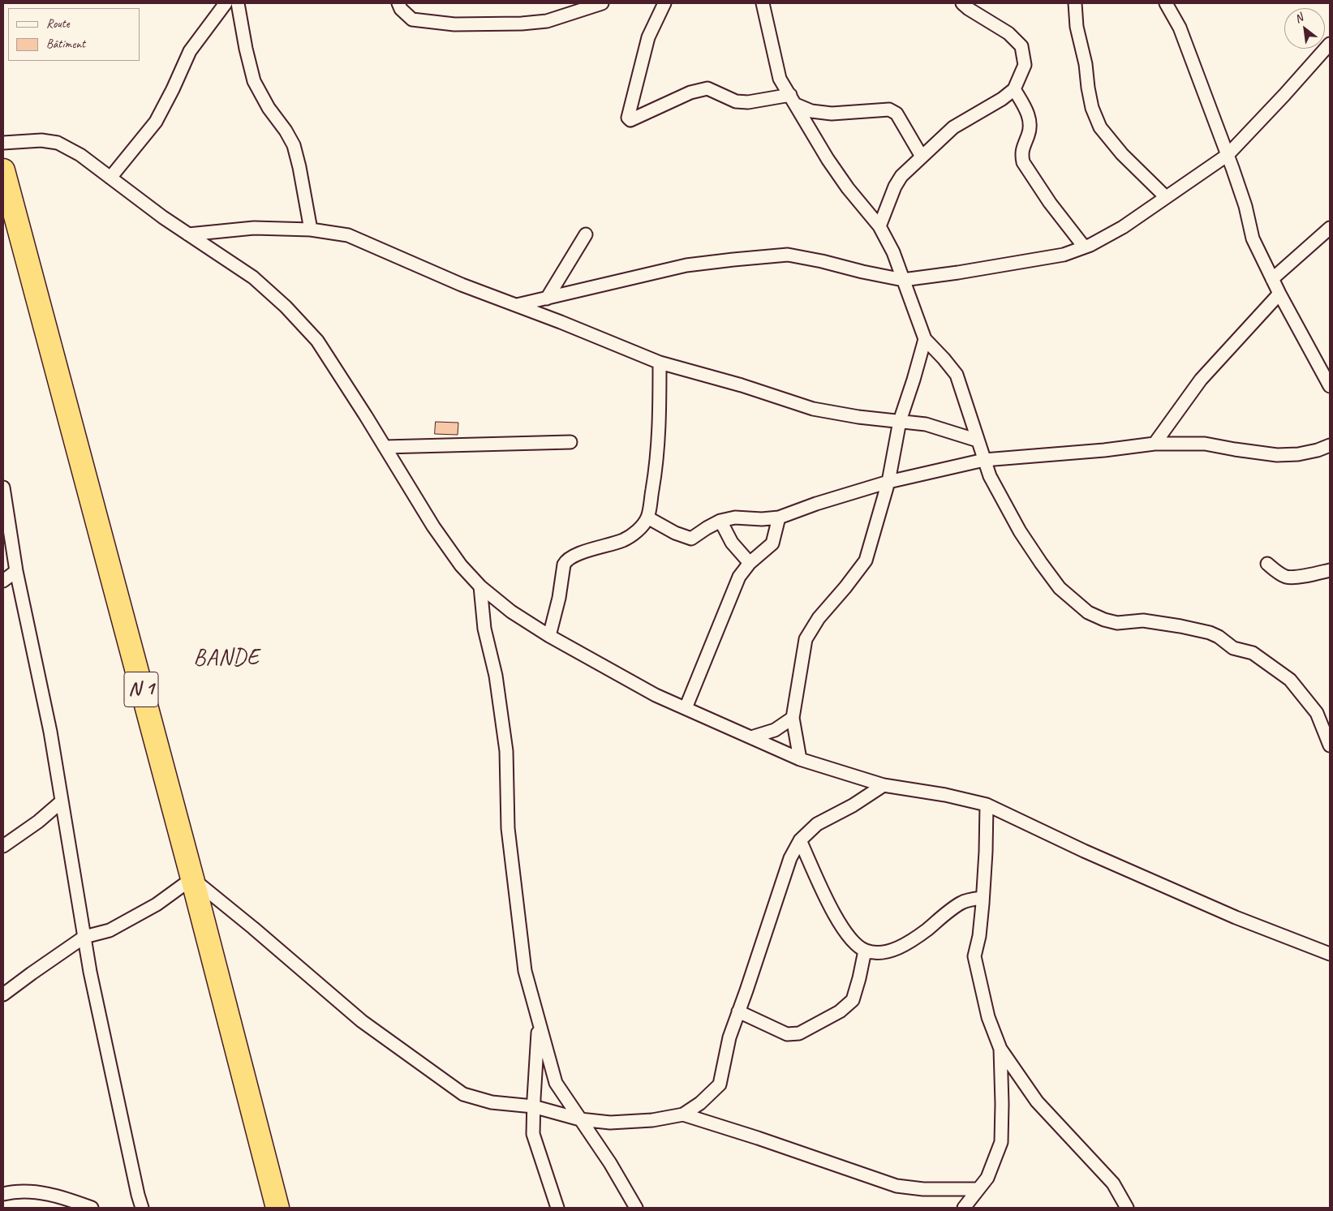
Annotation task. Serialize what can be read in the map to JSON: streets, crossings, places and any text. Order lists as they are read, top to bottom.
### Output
{
  "streets": {
    "highway": ["N 1"]
  },
  "districts": ["BANDE"],
  "legend": ["Route", "Bâtiment"],
  "north": "top left"
}
